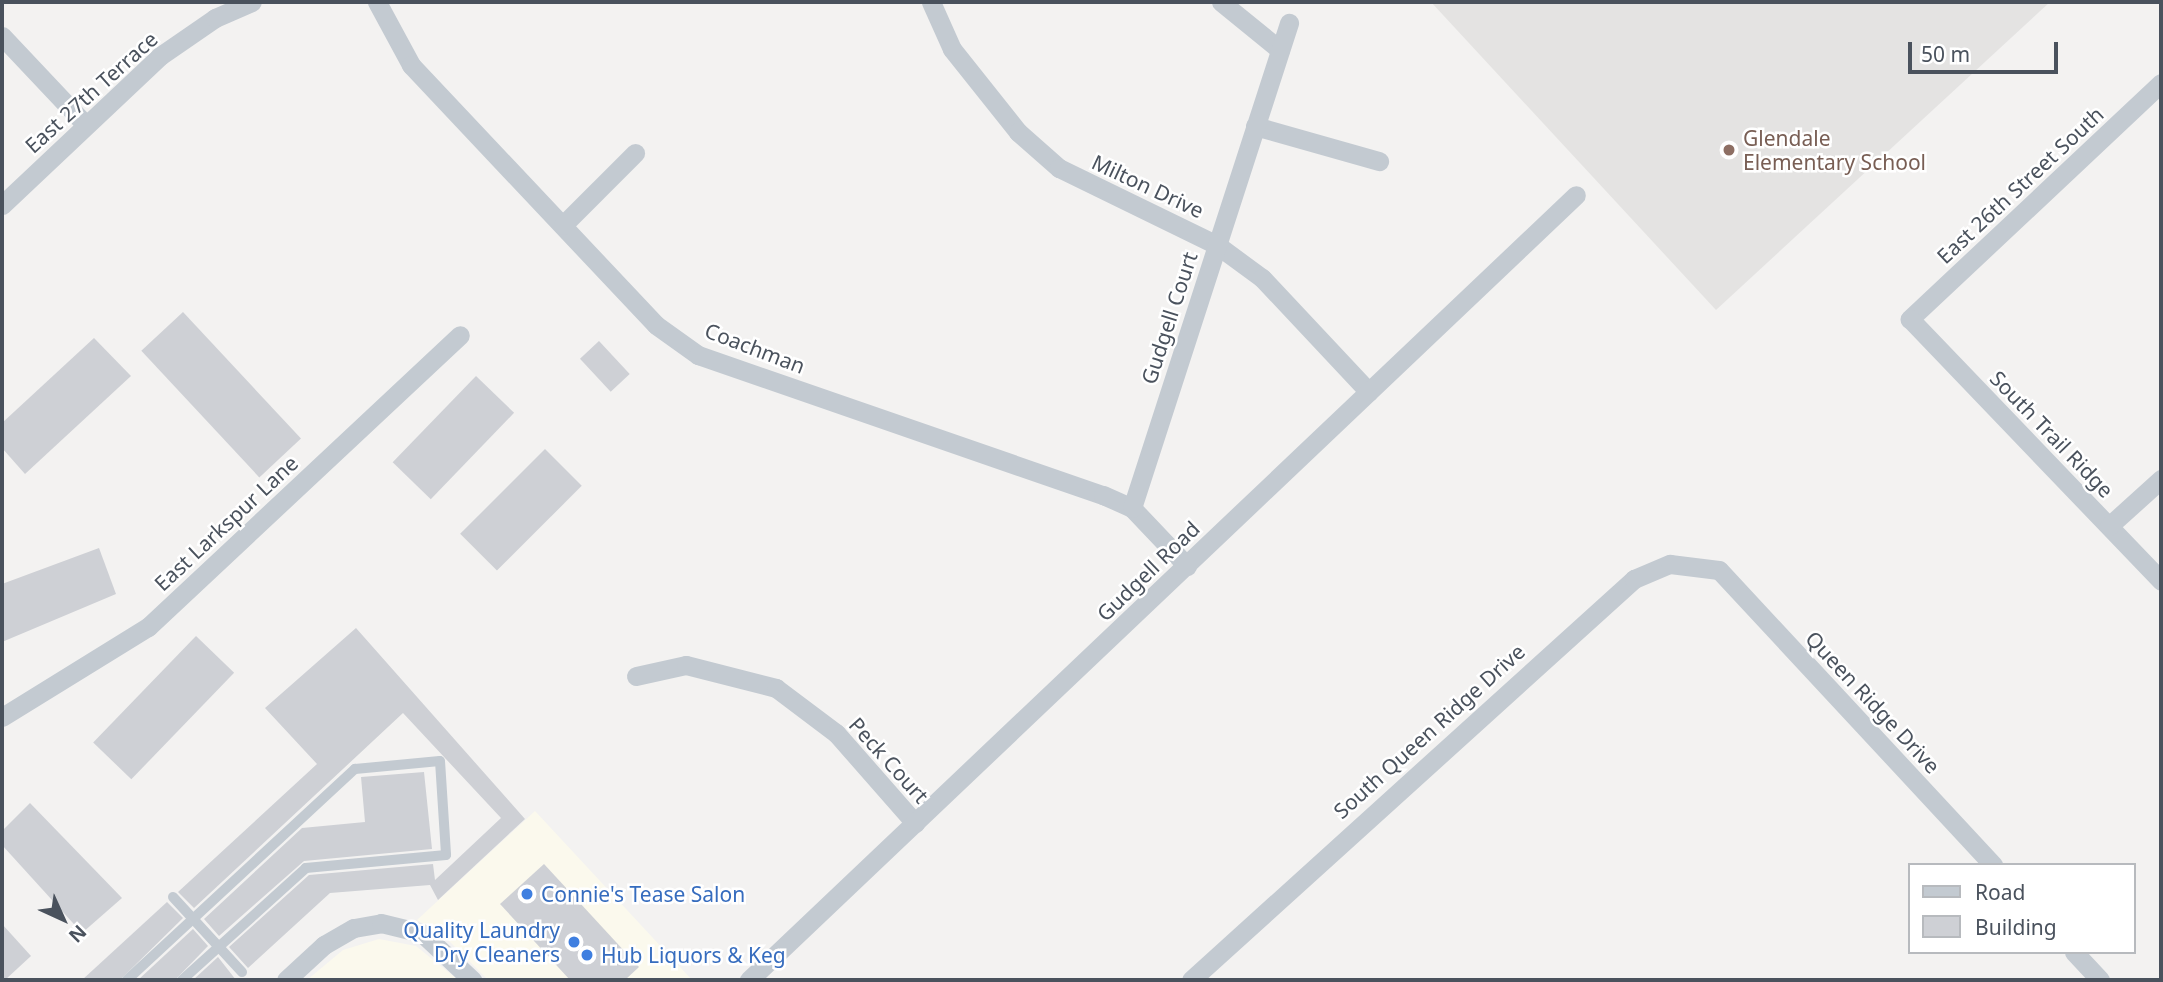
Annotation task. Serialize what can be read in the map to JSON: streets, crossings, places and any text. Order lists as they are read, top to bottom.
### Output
{
  "streets": {
    "street": [
      "East 27th Terrace",
      "East 26th Street South",
      "Milton Drive",
      "Gudgell Court",
      "Coachman",
      "South Trail Ridge",
      "East Larkspur Lane",
      "Gudgell Road",
      "Queen Ridge Drive",
      "South Queen Ridge Drive",
      "Peck Court"
    ]
  },
  "crossings": [
    ["East 26th Street South", "South Trail Ridge"],
    ["Milton Drive", "Gudgell Court"],
    ["Milton Drive", "Gudgell Road"],
    ["Gudgell Court", "Coachman"],
    ["Coachman", "Gudgell Road"],
    ["Gudgell Road", "Peck Court"],
    ["Queen Ridge Drive", "South Queen Ridge Drive"]
  ],
  "places": [
    "Glendale Elementary School",
    "Connie's Tease Salon",
    "Quality Laundry Dry Cleaners",
    "Hub Liquors & Keg"
  ],
  "legend": ["Road", "Building"],
  "scale_bar": "50 m",
  "north": "bottom right"
}
